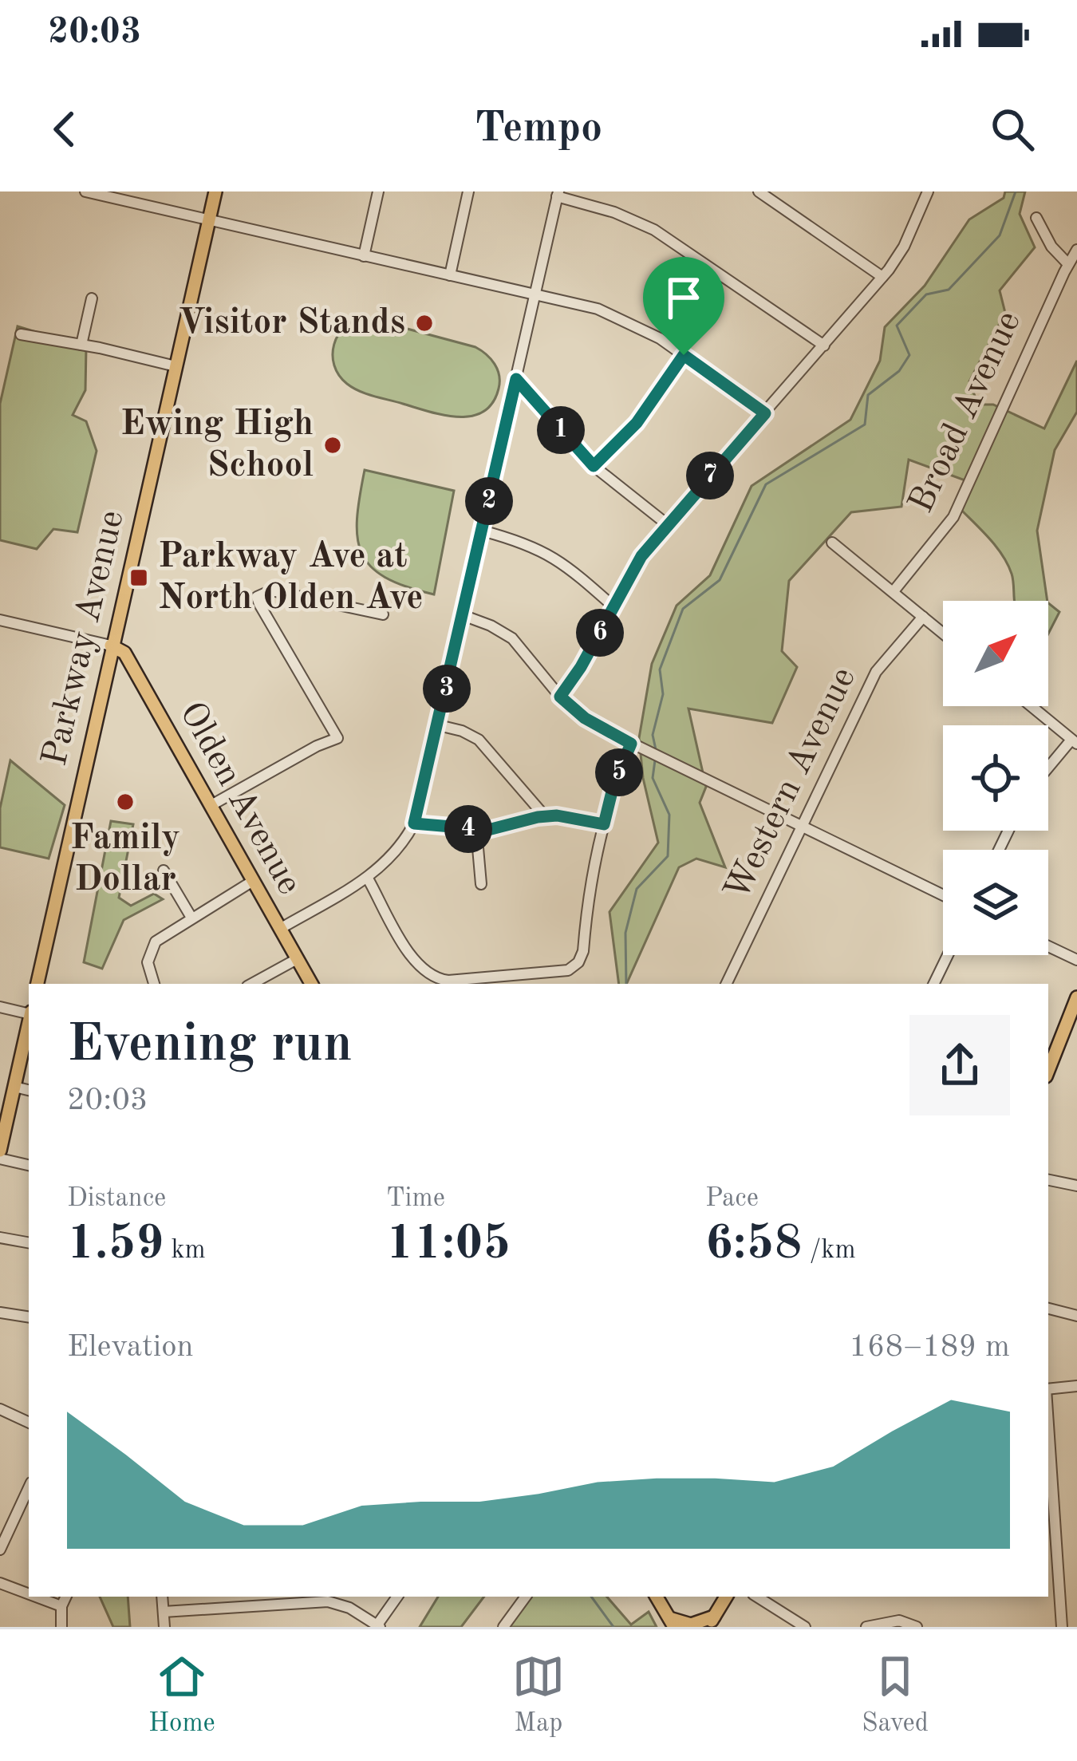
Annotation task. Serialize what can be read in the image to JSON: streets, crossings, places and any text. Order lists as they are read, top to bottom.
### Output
{
  "streets": {
    "main road": ["Parkway Avenue", "Olden Avenue"],
    "street": ["Broad Avenue", "Western Avenue"]
  },
  "crossings": [
    ["Parkway Avenue", "Olden Avenue"]
  ],
  "places": {
    "other": ["Visitor Stands", "Ewing High School", "Family Dollar"],
    "transit": ["Parkway Ave at North Olden Ave"]
  },
  "north": "top right",
  "page": {
    "status": "20:03",
    "header": "Tempo",
    "pins": [
      "1",
      "7",
      "2",
      "6",
      "3",
      "5",
      "4"
    ],
    "heading": ["Evening run", "20:03"],
    "stats": [
      ["Distance", "1.59 km"],
      ["Time", "11:05"],
      ["Pace", "6:58 /km"]
    ],
    "chart": ["Elevation", "168–189 m"],
    "tabs": ["Home", "Map", "Saved"]
  }
}
